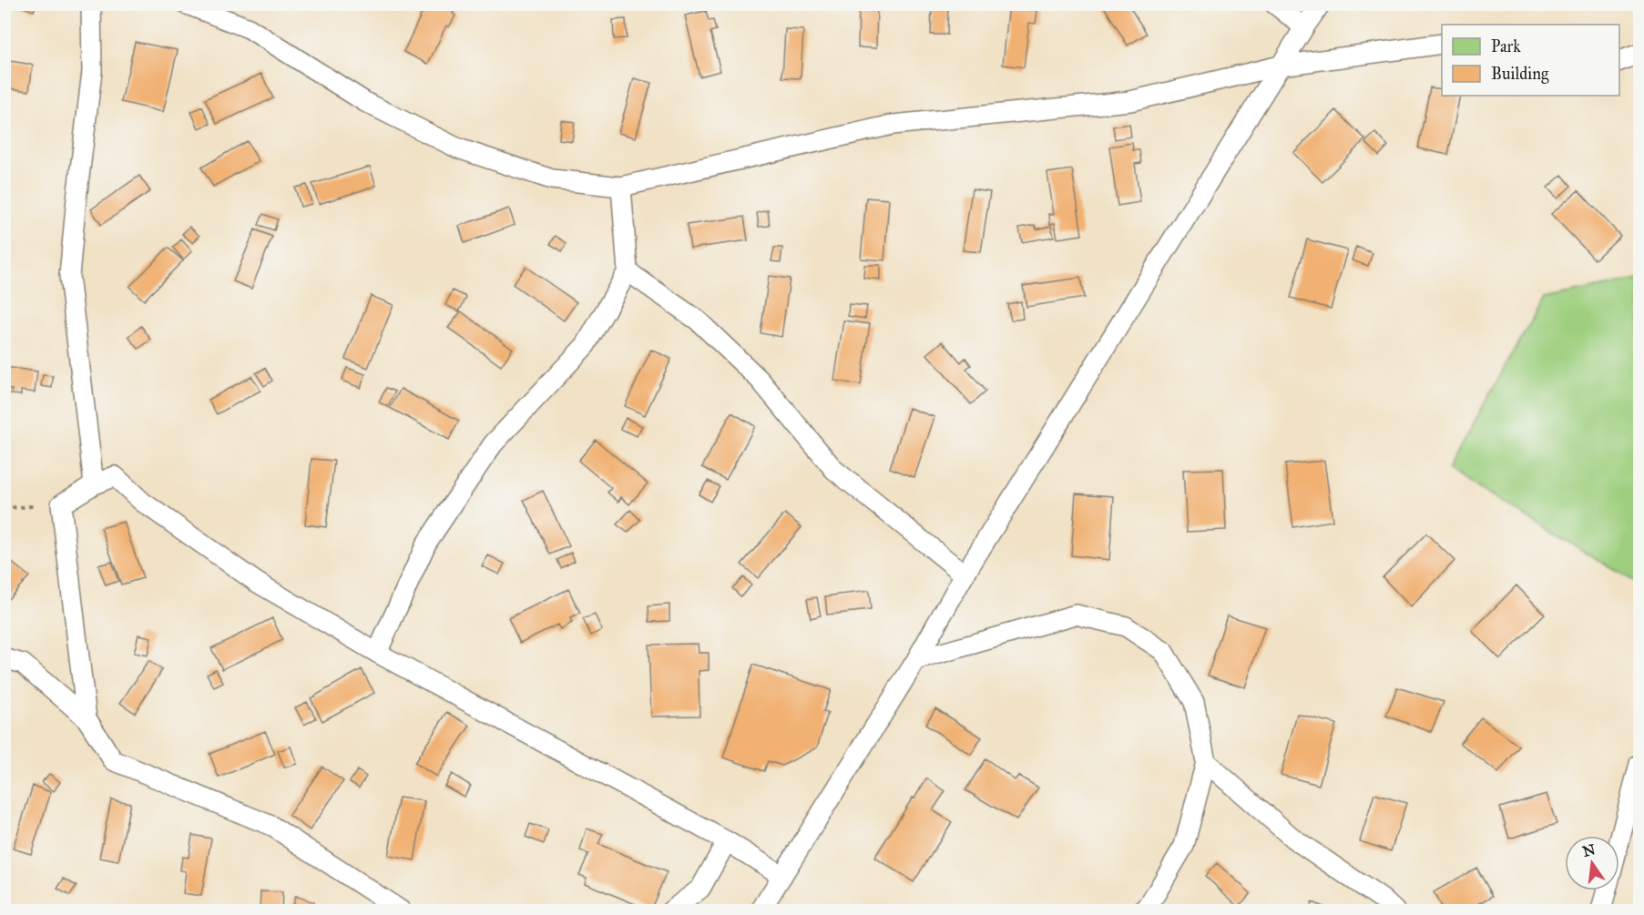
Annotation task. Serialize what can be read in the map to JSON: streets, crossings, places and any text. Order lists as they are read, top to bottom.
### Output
{
  "legend": ["Park", "Building"],
  "north": "top"
}
